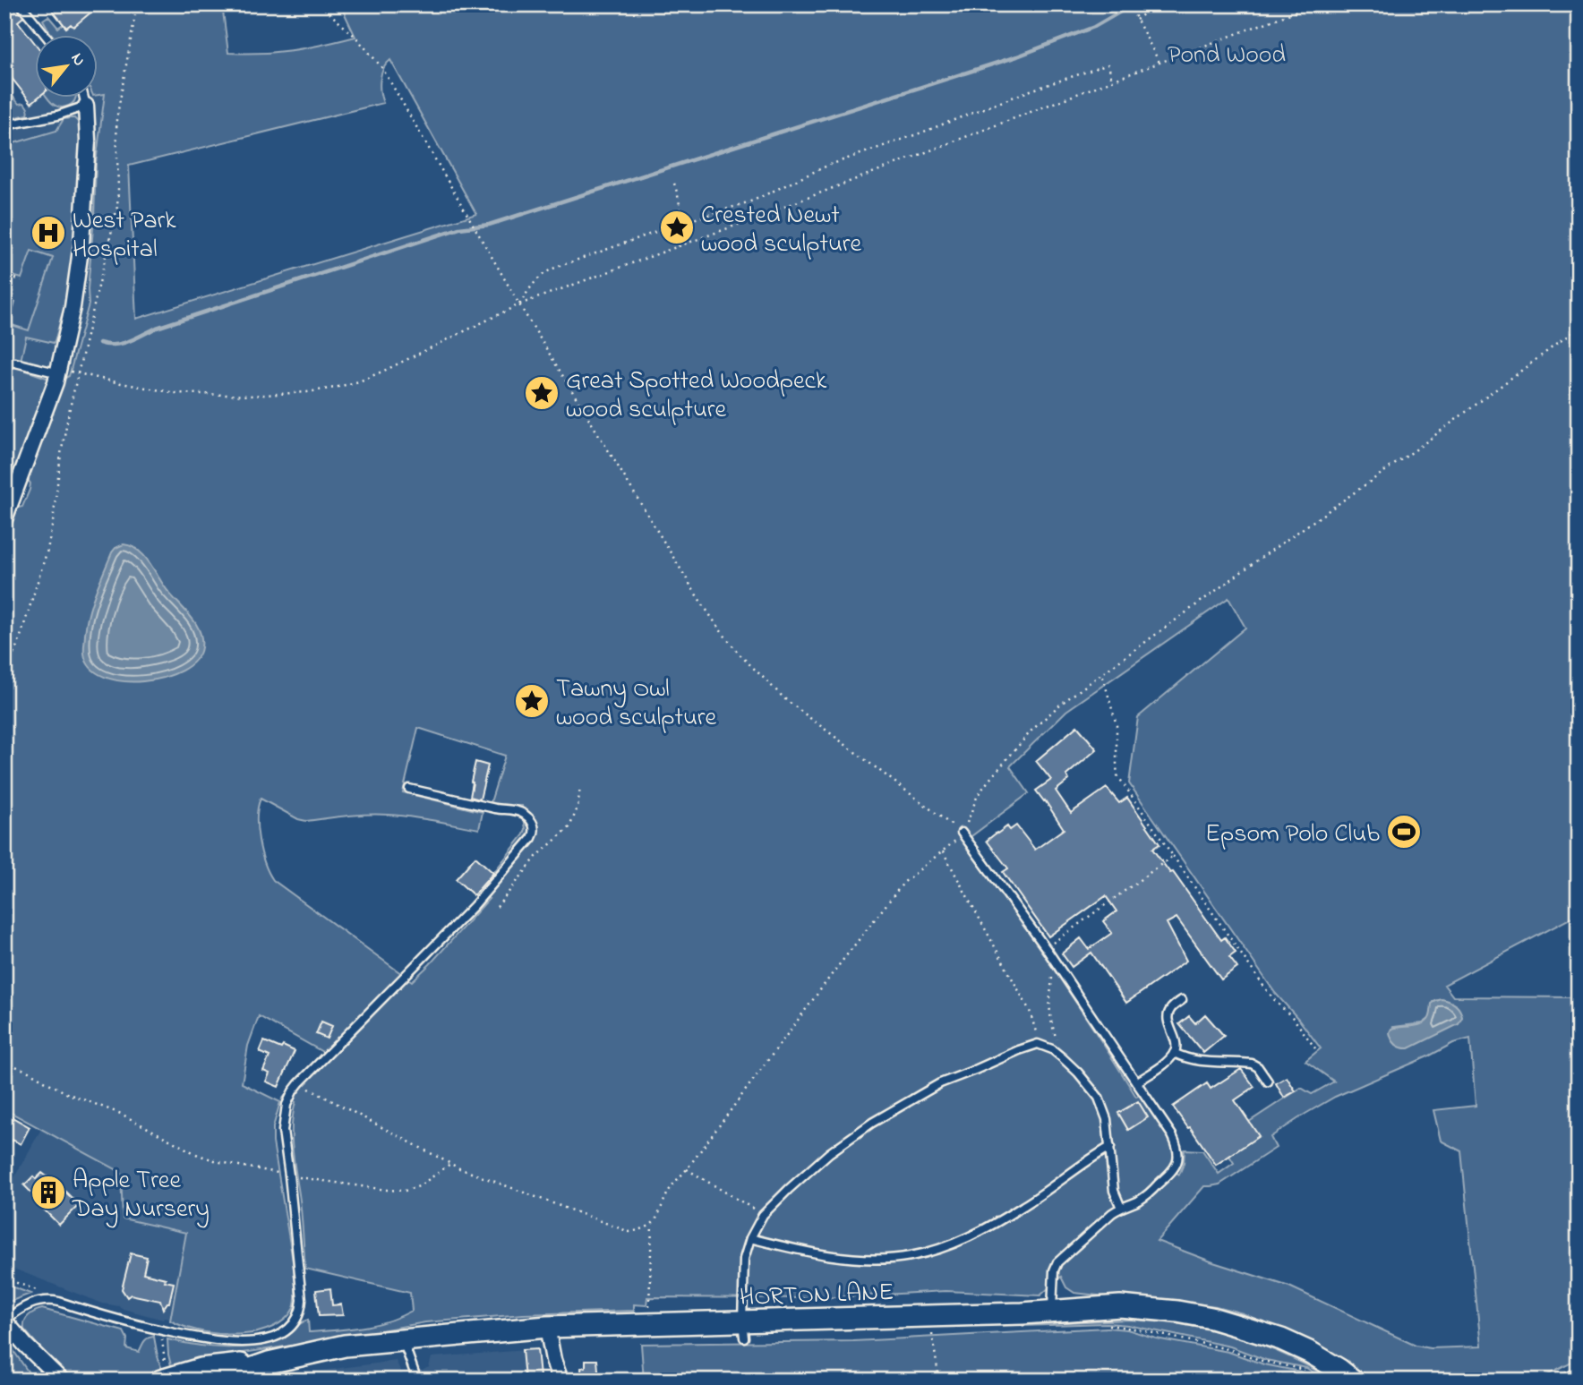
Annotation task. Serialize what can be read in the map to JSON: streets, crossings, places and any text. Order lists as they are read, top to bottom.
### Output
{
  "streets": {
    "street": ["HORTON LANE"]
  },
  "parks": ["Pond Wood"],
  "places": {
    "place": ["Crested Newt wood sculpture", "Great Spotted Woodpeck wood sculpture", "Tawny Owl wood sculpture"],
    "hospital": ["West Park Hospital"],
    "sports": ["Epsom Polo Club"],
    "building": ["Apple Tree Day Nursery"]
  },
  "north": "top right"
}
